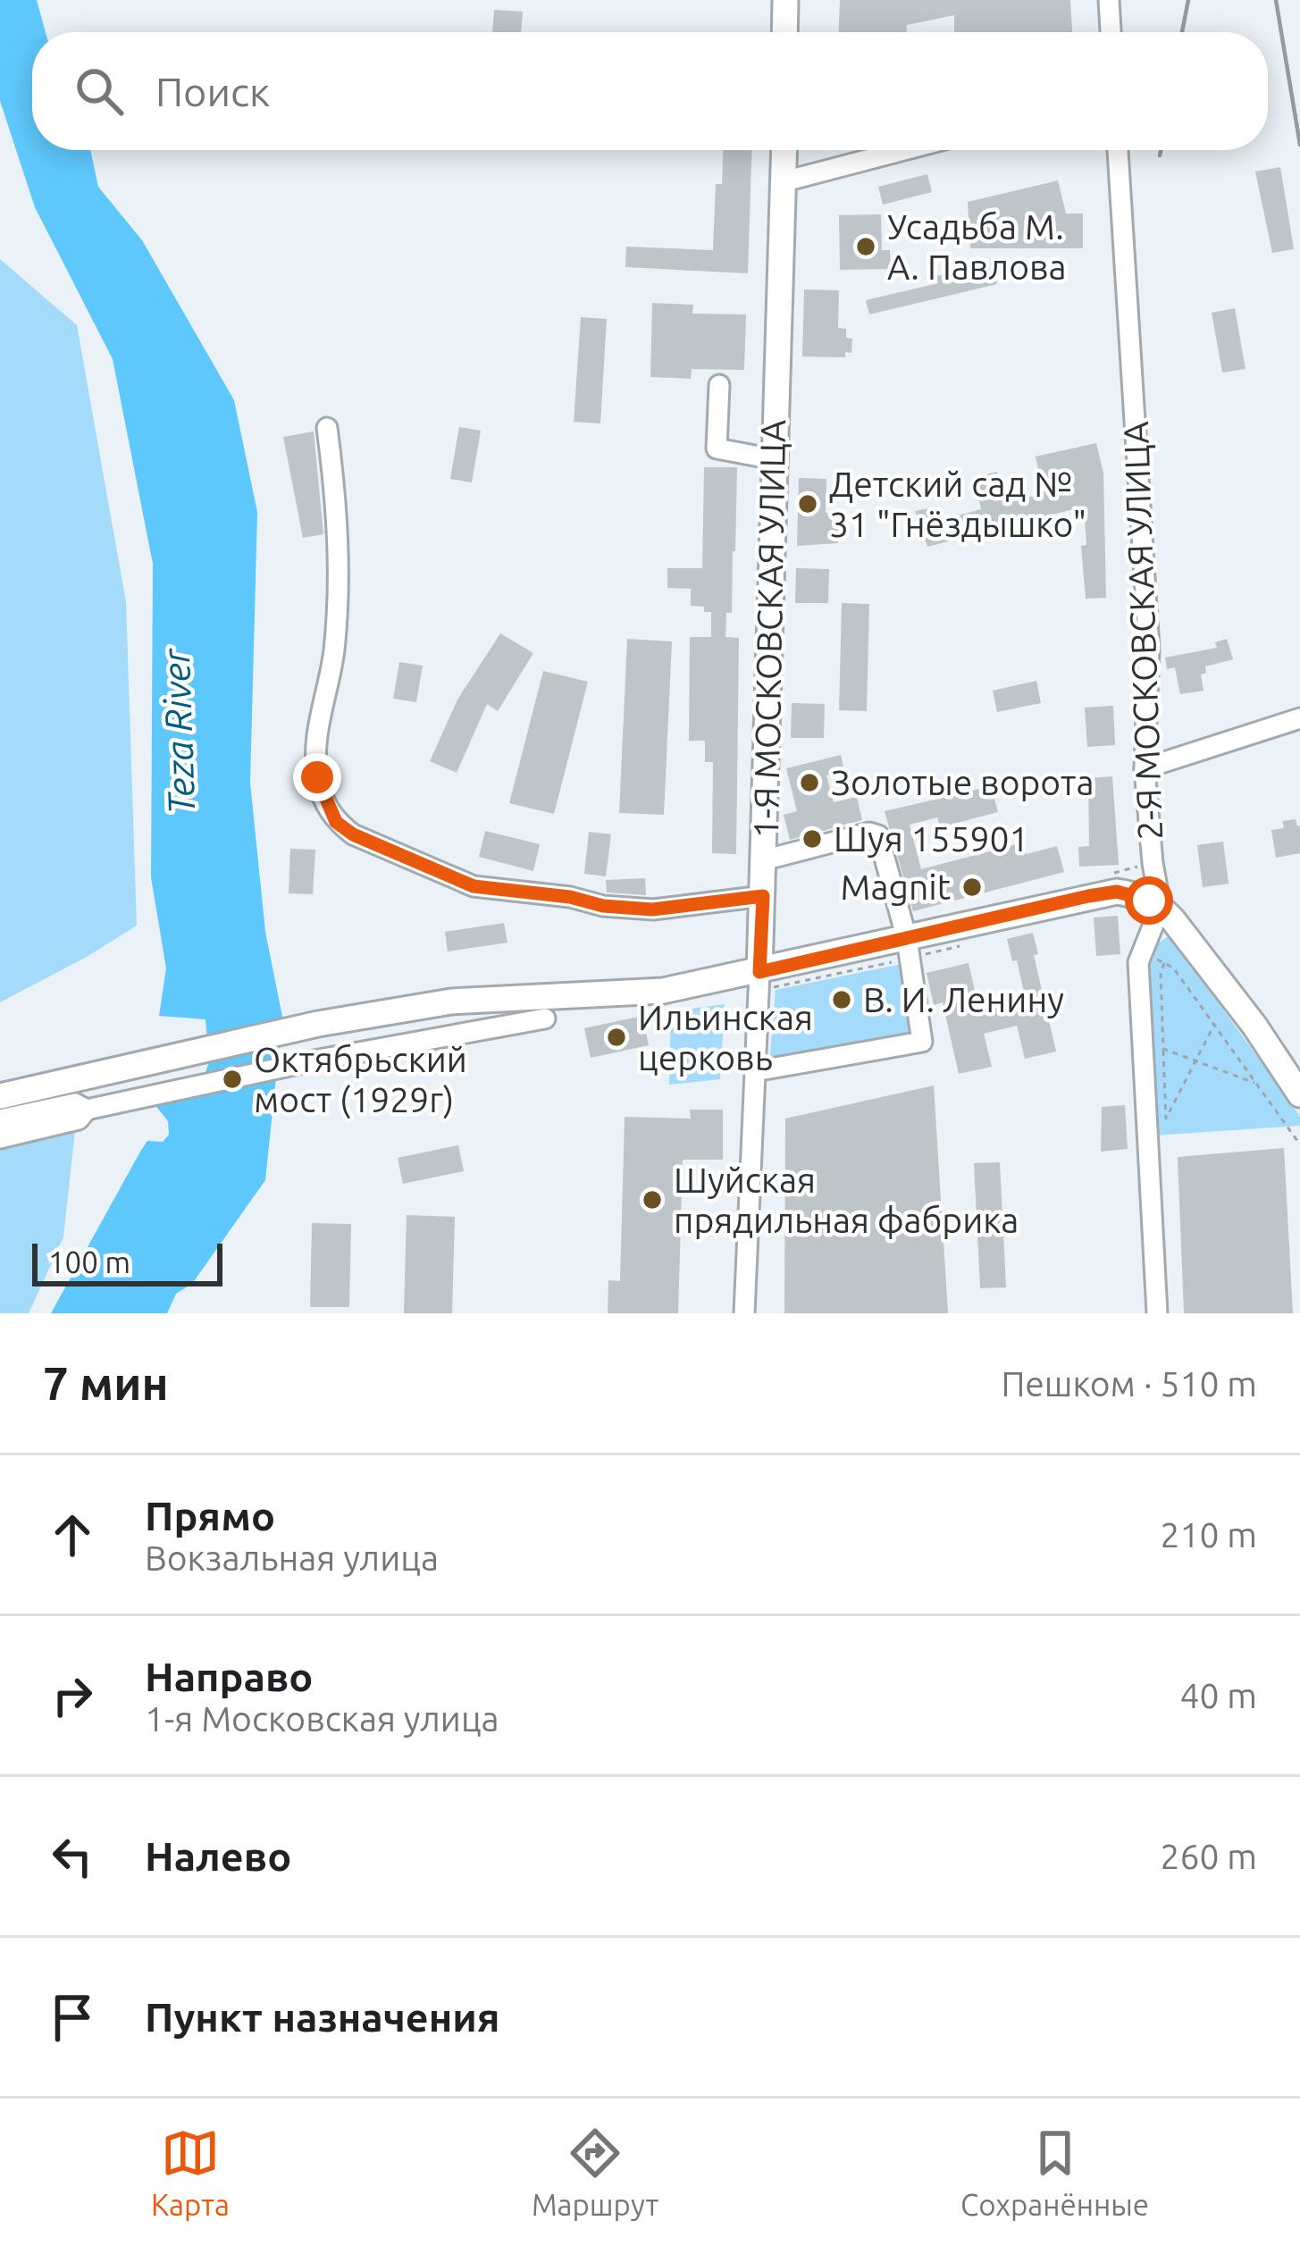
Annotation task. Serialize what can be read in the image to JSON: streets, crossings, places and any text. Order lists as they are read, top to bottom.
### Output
{
  "streets": {
    "main road": ["1-Я МОСКОВСКАЯ УЛИЦА"],
    "street": ["2-Я МОСКОВСКАЯ УЛИЦА"]
  },
  "water": ["Teza River"],
  "places": [
    "Усадьба М. А. Павлова",
    "Детский сад № 31 \"Гнёздышко\"",
    "Золотые ворота",
    "Шуя 155901",
    "Magnit",
    "В. И. Ленину",
    "Ильинская церковь",
    "Октябрьский мост (1929г)",
    "Шуйская прядильная фабрика"
  ],
  "scale_bar": "100 m",
  "page": {
    "search": "Поиск",
    "scale": "100 m",
    "heading": ["7 мин", "Пешком · 510 m"],
    "list": [
      ["Прямо", "Вокзальная улица", "210 m"],
      ["Направо", "1-я Московская улица", "40 m"],
      ["Налево", "260 m"],
      "Пункт назначения"
    ],
    "nav": ["Карта", "Маршрут", "Сохранённые"]
  }
}
